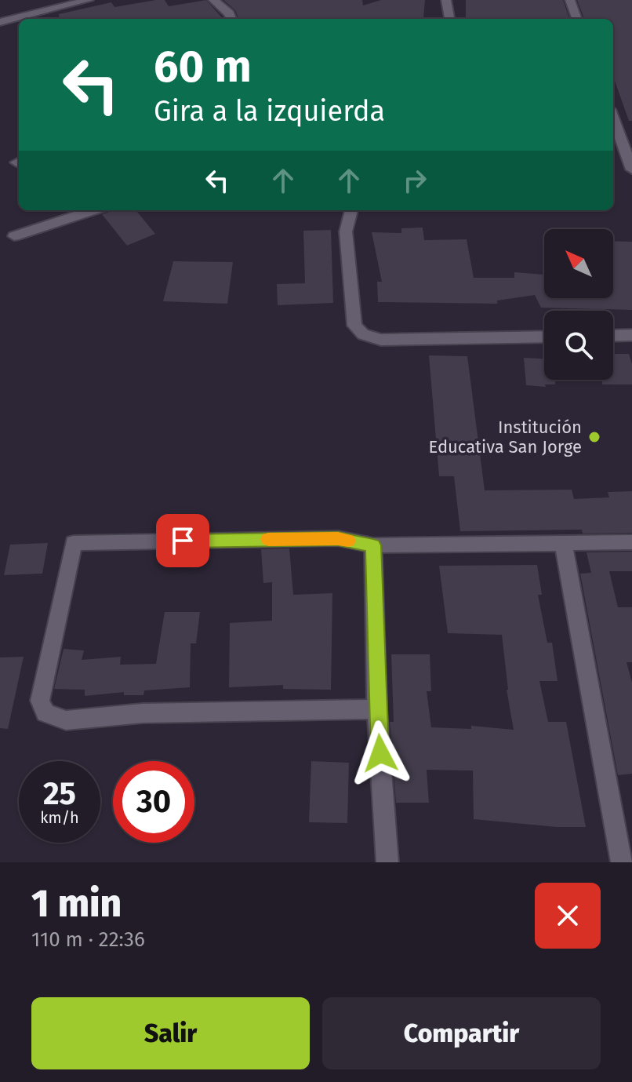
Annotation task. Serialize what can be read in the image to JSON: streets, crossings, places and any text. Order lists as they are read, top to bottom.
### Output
{
  "places": ["Institución Educativa San Jorge"],
  "north": "top left",
  "page": {
    "turn": ["60 m", "Gira a la izquierda"],
    "speed": "25 km/h",
    "limit": "30",
    "heading": ["1 min", "110 m · 22:36"],
    "buttons": ["Salir", "Compartir"]
  }
}
